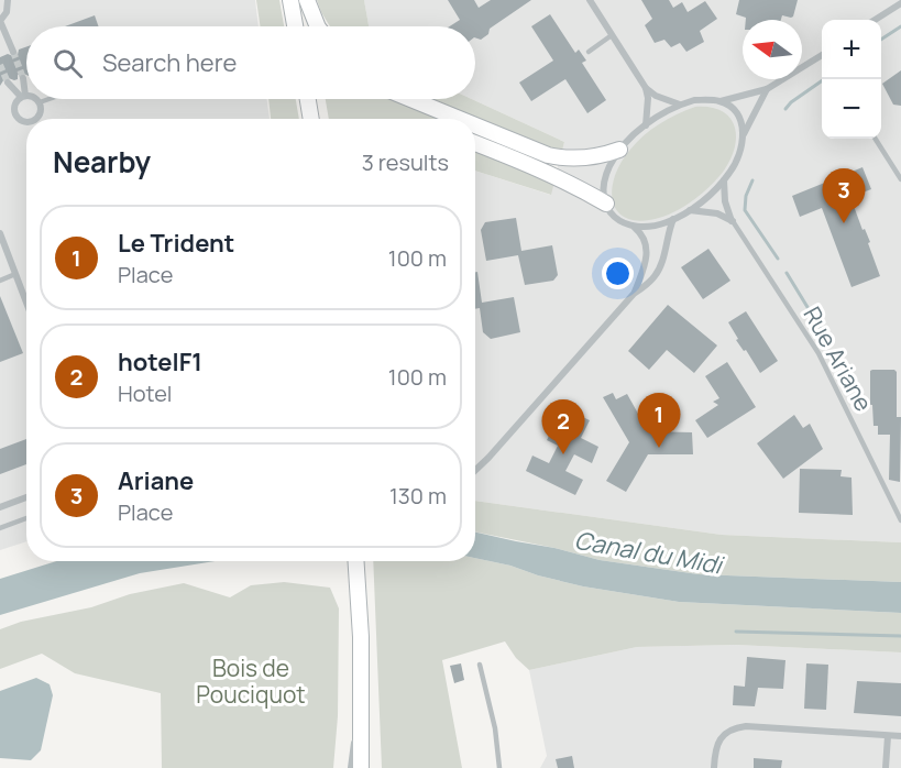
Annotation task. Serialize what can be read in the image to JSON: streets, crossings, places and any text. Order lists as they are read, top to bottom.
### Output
{
  "streets": {
    "street": ["Rue Ariane"]
  },
  "water": ["Canal du Midi"],
  "parks": ["Bois de Pouciquot"],
  "north": "left",
  "page": {
    "map_buttons": ["+", "−"],
    "search": "Search here",
    "heading": ["Nearby", "3 results"],
    "pins": ["3", "1", "2"],
    "list": [
      {
        "mark": "1",
        "name": "Le Trident",
        "note": "Place",
        "value": "100 m"
      },
      {
        "mark": "2",
        "name": "hotelF1",
        "note": "Hotel",
        "value": "100 m"
      },
      {
        "mark": "3",
        "name": "Ariane",
        "note": "Place",
        "value": "130 m"
      }
    ]
  }
}
